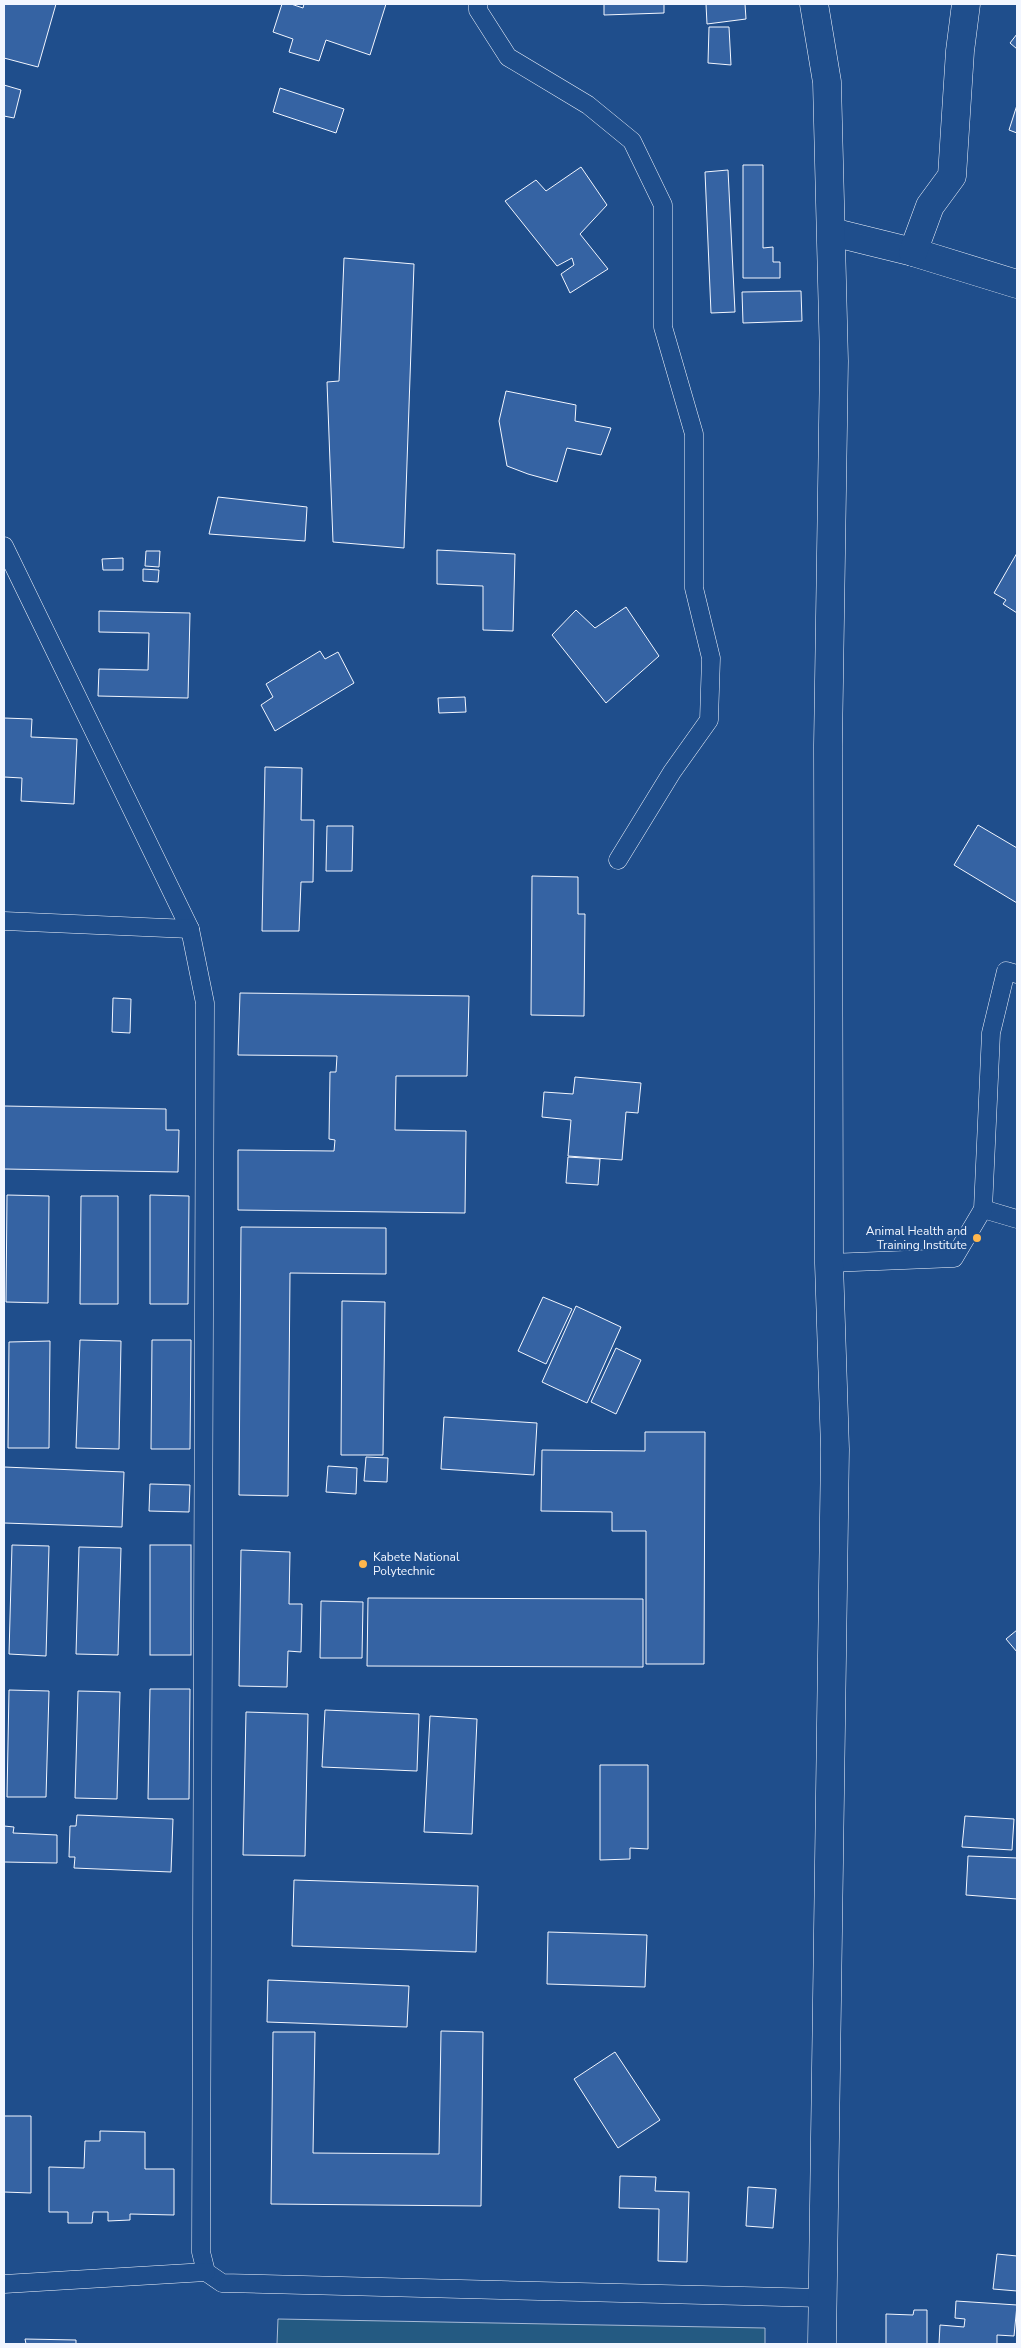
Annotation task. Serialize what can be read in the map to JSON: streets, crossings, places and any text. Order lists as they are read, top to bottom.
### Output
{
  "places": ["Animal Health and Training Institute", "Kabete National Polytechnic"]
}
